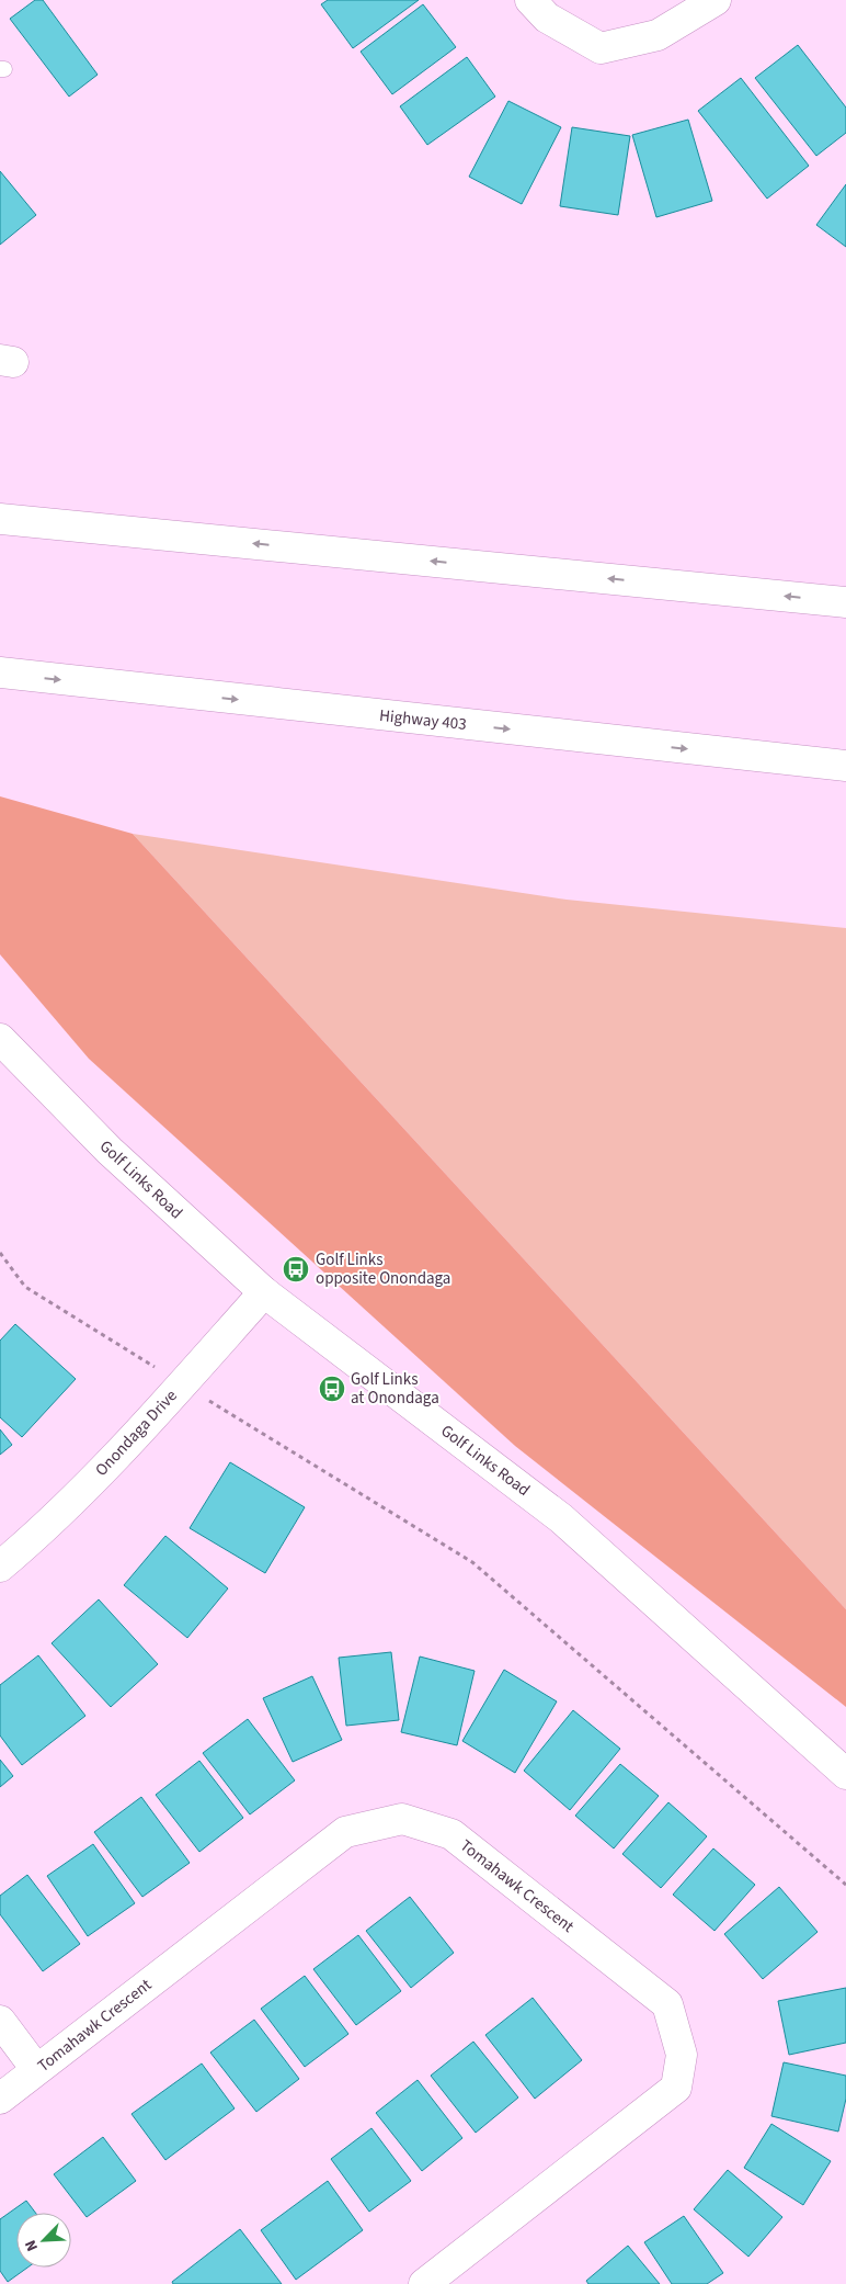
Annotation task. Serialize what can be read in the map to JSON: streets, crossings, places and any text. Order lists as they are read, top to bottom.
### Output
{
  "streets": {
    "main road": [
      "Highway 403",
      "Golf Links Road",
      "Onondaga Drive",
      "Tomahawk Crescent"
    ]
  },
  "crossings": [
    ["Golf Links Road", "Onondaga Drive"]
  ],
  "places": {
    "bus stop": ["Golf Links opposite Onondaga", "Golf Links at Onondaga"]
  },
  "north": "bottom left"
}
